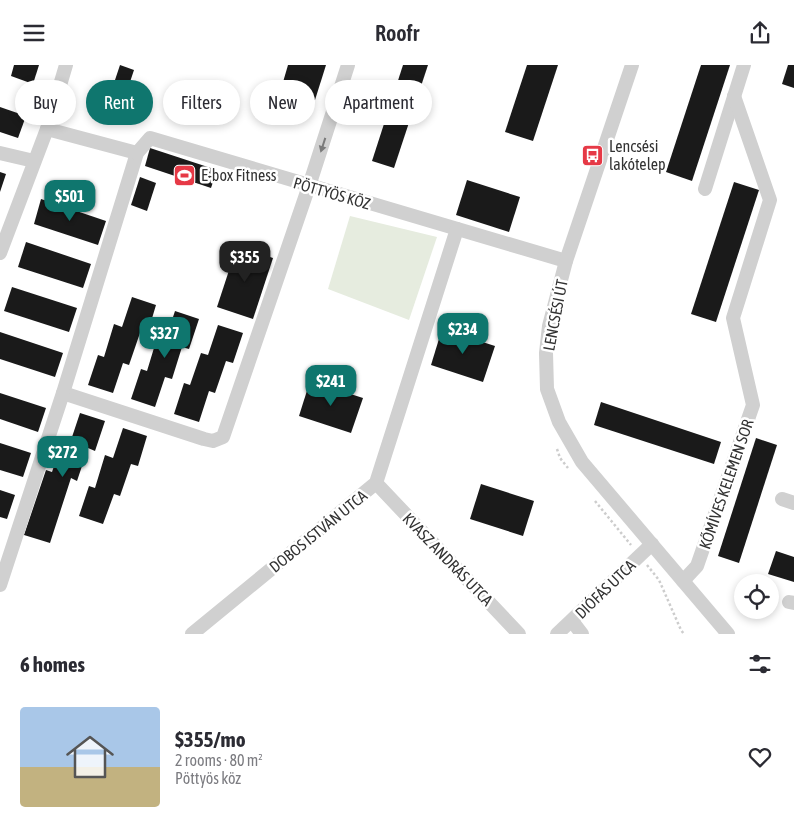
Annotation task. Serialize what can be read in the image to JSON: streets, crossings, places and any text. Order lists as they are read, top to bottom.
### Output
{
  "streets": {
    "street": [
      "PÖTTYÖS KÖZ",
      "LENCSÉSI ÚT",
      "KŐMÍVES KELEMEN SOR",
      "DOBOS ISTVÁN UTCA",
      "KVASZ ANDRÁS UTCA",
      "DIÓFÁS UTCA"
    ]
  },
  "crossings": [
    ["PÖTTYÖS KÖZ", "LENCSÉSI ÚT"],
    ["PÖTTYÖS KÖZ", "DOBOS ISTVÁN UTCA"],
    ["LENCSÉSI ÚT", "KŐMÍVES KELEMEN SOR"],
    ["LENCSÉSI ÚT", "DIÓFÁS UTCA"],
    ["DOBOS ISTVÁN UTCA", "KVASZ ANDRÁS UTCA"]
  ],
  "places": {
    "bus stop": ["Lencsési lakótelep"],
    "sports": ["E-box Fitness"]
  },
  "page": {
    "header": "Roofr",
    "chip": [
      "Buy",
      "Rent",
      "Filters",
      "New",
      "Apartment"
    ],
    "price": [
      "$501",
      "$355",
      "$234",
      "$327",
      "$241",
      "$272"
    ],
    "heading": "6 homes",
    "list": [
      {
        "name": "$355/mo",
        "note": "2 rooms · 80 m² · Pöttyös köz"
      }
    ]
  }
}
